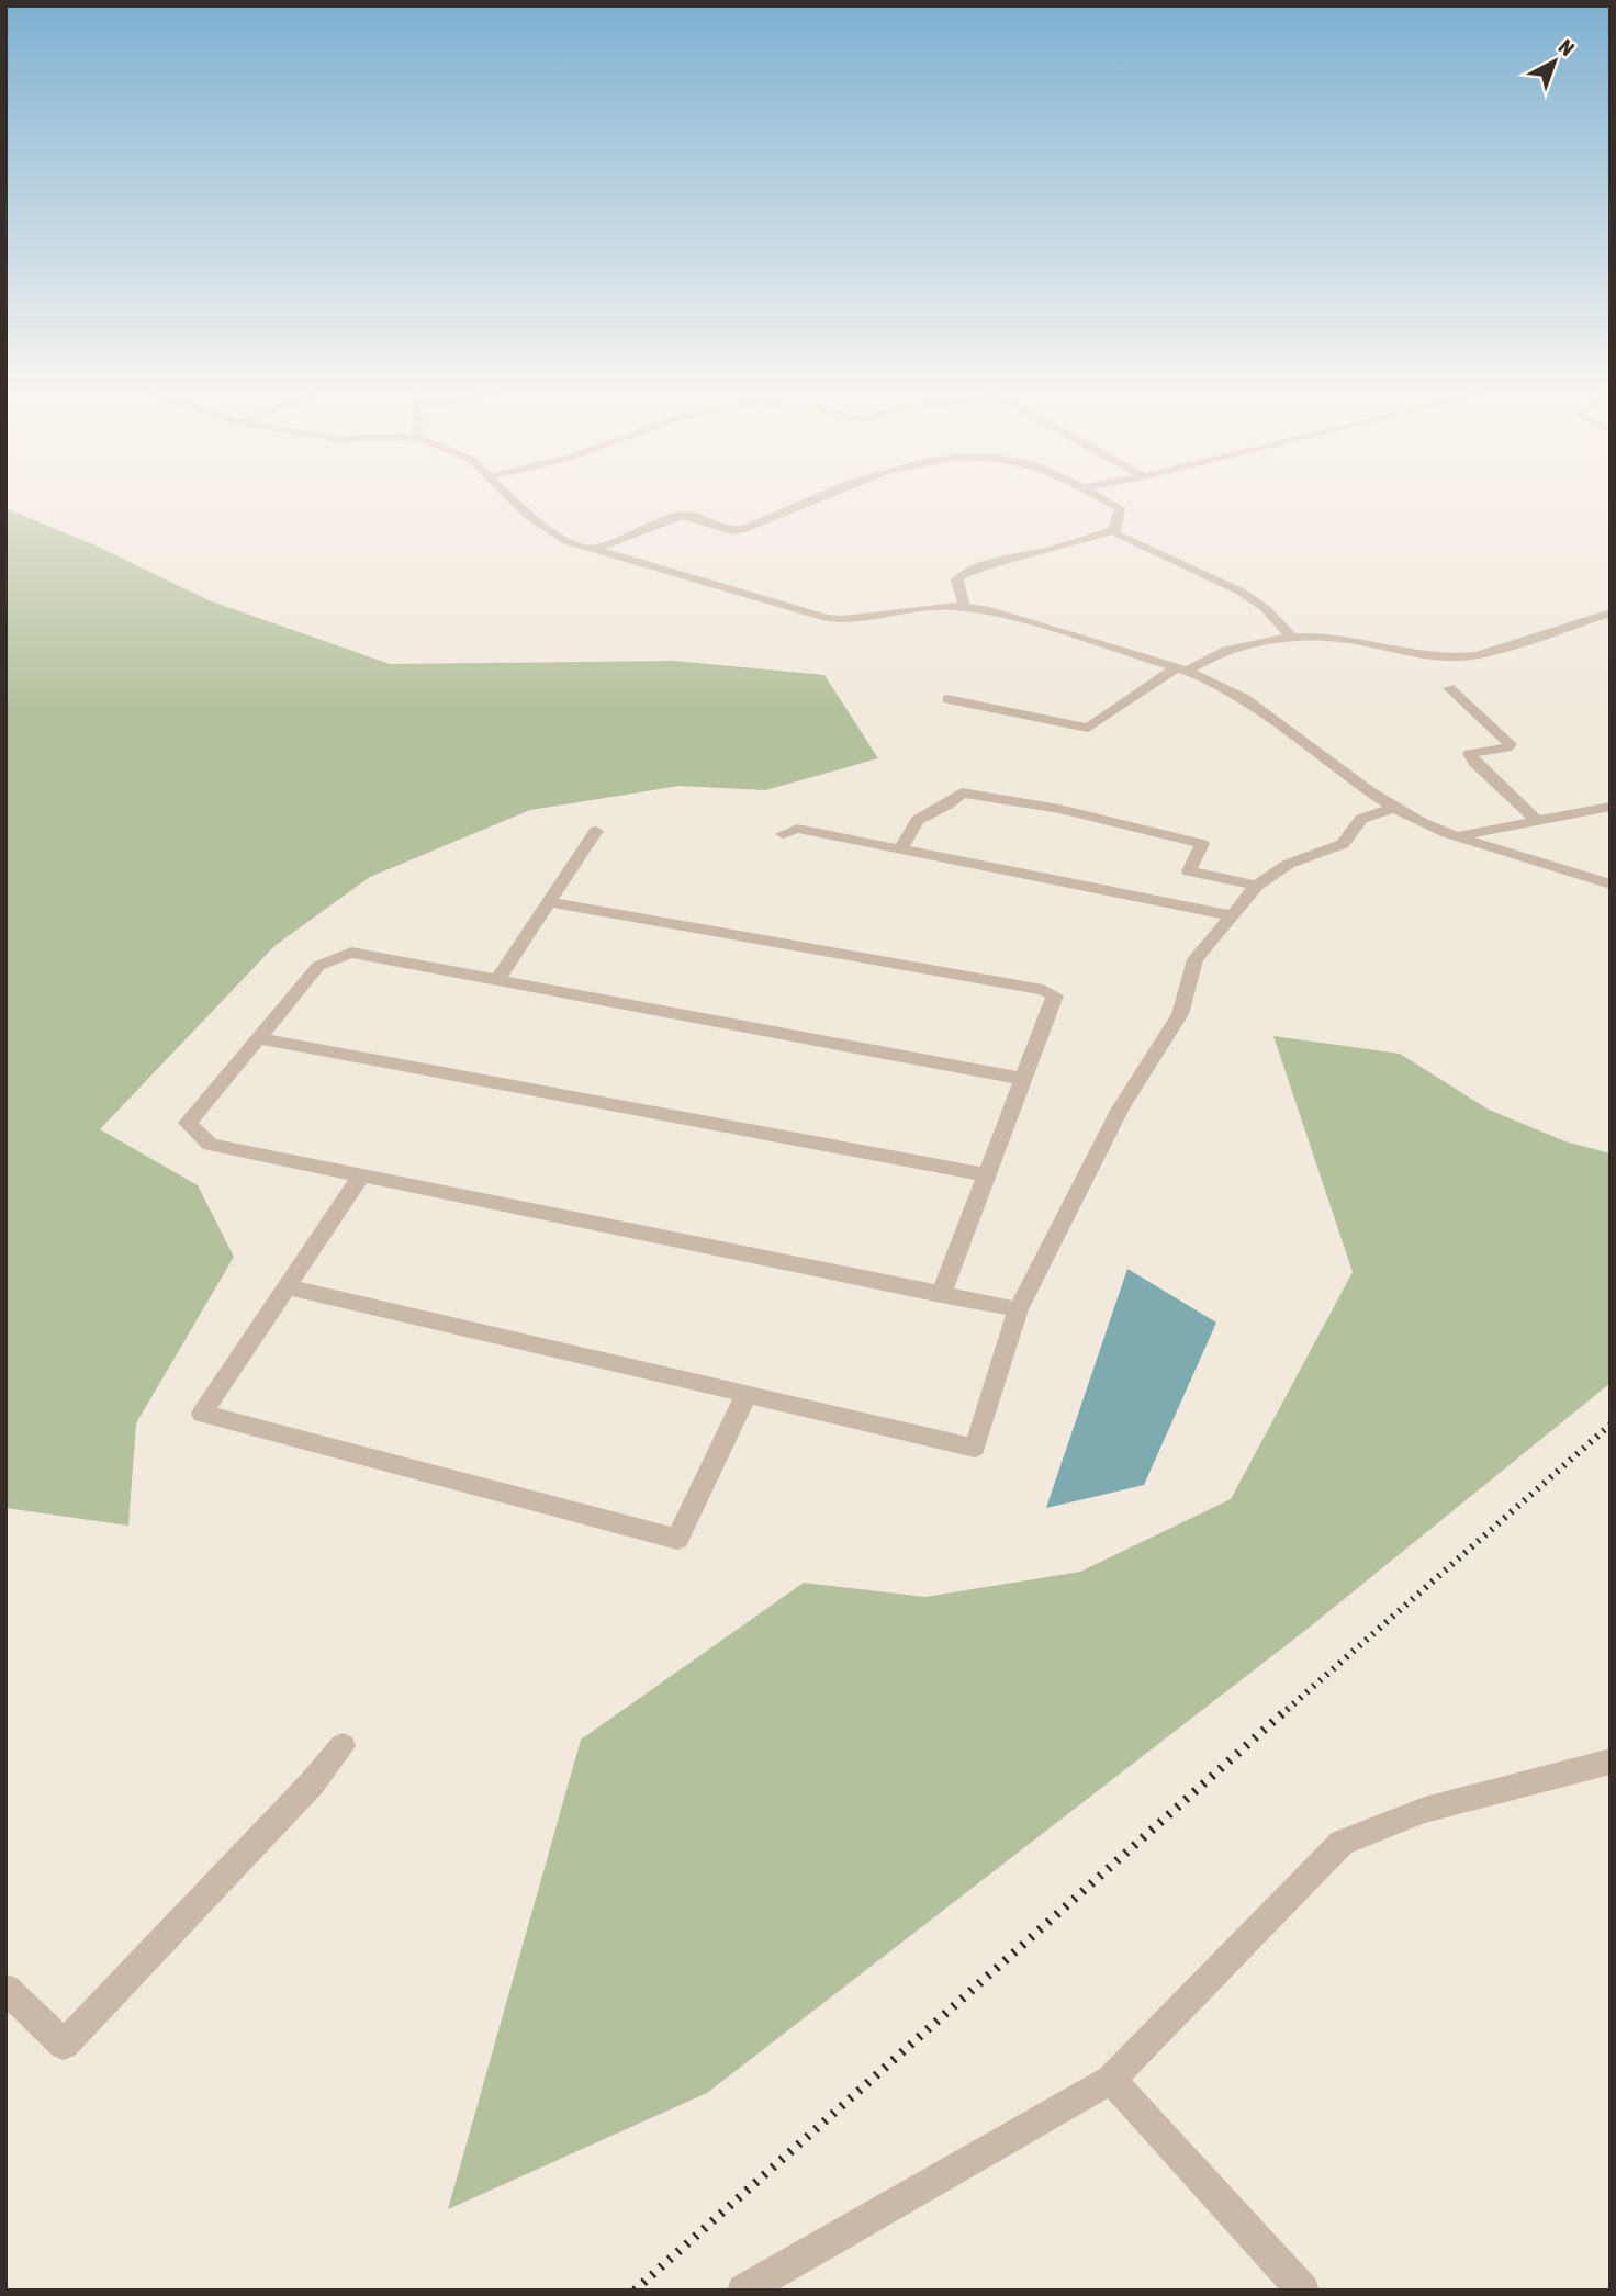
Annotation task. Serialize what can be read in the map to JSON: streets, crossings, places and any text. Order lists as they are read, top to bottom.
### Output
{
  "north": "top right"
}
